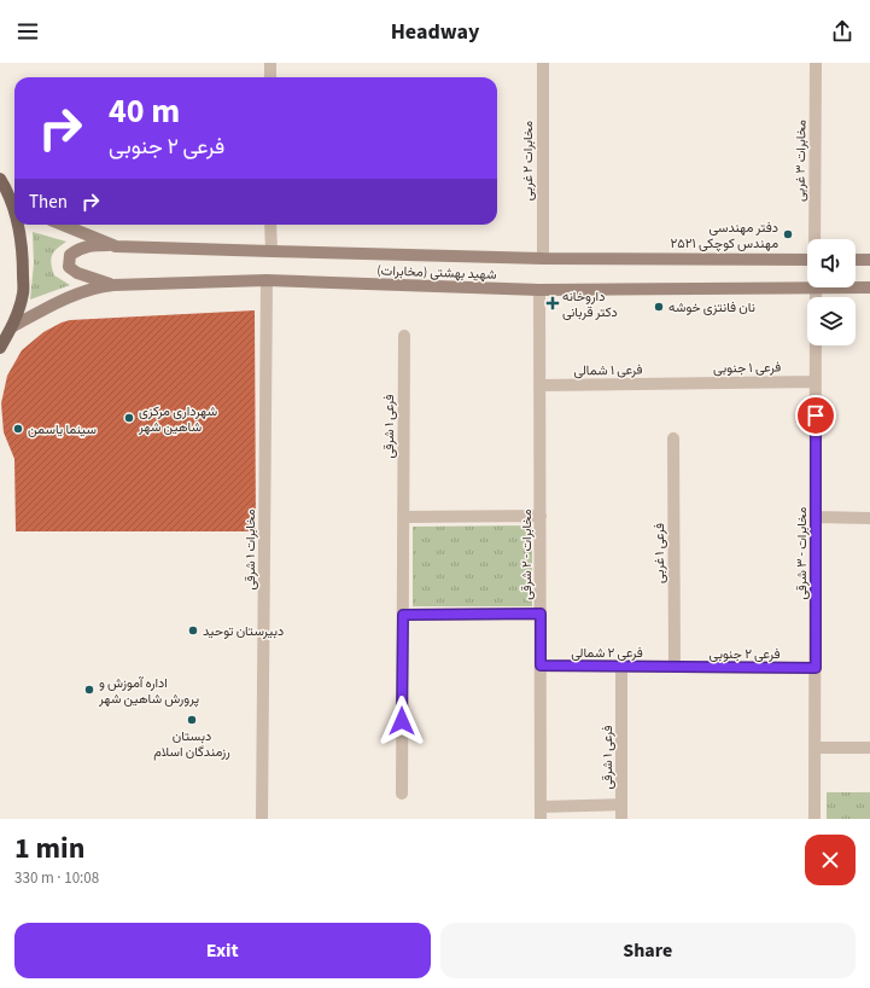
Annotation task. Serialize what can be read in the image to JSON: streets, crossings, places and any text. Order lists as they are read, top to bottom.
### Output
{
  "streets": {
    "main road": ["شهید بهشتی (مخابرات)"],
    "street": [
      "مخابرات ۲ غربی",
      "مخابرات ۳ غربی",
      "فرعی ۱ جنوبی",
      "فرعی ۱ شمالی",
      "فرعی ۱ شرقی",
      "مخابرات ۱ شرقی",
      "فرعی ۱ غربی",
      "مخابرات - ۳ شرقی",
      "مخابرات - ۲ شرقی",
      "فرعی ۲ شمالی",
      "فرعی ۲ جنوبی"
    ]
  },
  "crossings": [
    ["مخابرات ۲ غربی", "شهید بهشتی (مخابرات)"],
    ["شهید بهشتی (مخابرات)", "مخابرات ۱ شرقی"],
    ["شهید بهشتی (مخابرات)", "مخابرات - ۳ شرقی"],
    ["شهید بهشتی (مخابرات)", "مخابرات - ۲ شرقی"],
    ["فرعی ۱ جنوبی", "فرعی ۱ شمالی"],
    ["فرعی ۱ جنوبی", "مخابرات - ۳ شرقی"],
    ["فرعی ۱ شمالی", "مخابرات - ۲ شرقی"],
    ["فرعی ۱ شرقی", "فرعی ۲ شمالی"],
    ["فرعی ۱ غربی", "فرعی ۲ شمالی"],
    ["فرعی ۱ غربی", "فرعی ۲ جنوبی"],
    ["مخابرات - ۳ شرقی", "فرعی ۲ جنوبی"],
    ["مخابرات - ۲ شرقی", "فرعی ۲ شمالی"],
    ["فرعی ۲ شمالی", "فرعی ۲ جنوبی"]
  ],
  "places": {
    "other": [
      "دفتر مهندسی ۲۵۲۱ مهندس کوچکی",
      "نان فانتزی خوشه",
      "شهرداری مرکزی شاهین شهر",
      "سینما یاسمن",
      "دبیرستان توحید",
      "اداره آموزش و پرورش شاهین شهر",
      "دبستان رزمندگان اسلام"
    ],
    "health": ["داروخانه دکتر قربانی"]
  },
  "page": {
    "header": "Headway",
    "turn": ["40 m", "فرعی ۲ جنوبی"],
    "then": "Then",
    "heading": ["1 min", "330 m · 10:08"],
    "buttons": ["Exit", "Share"]
  }
}
